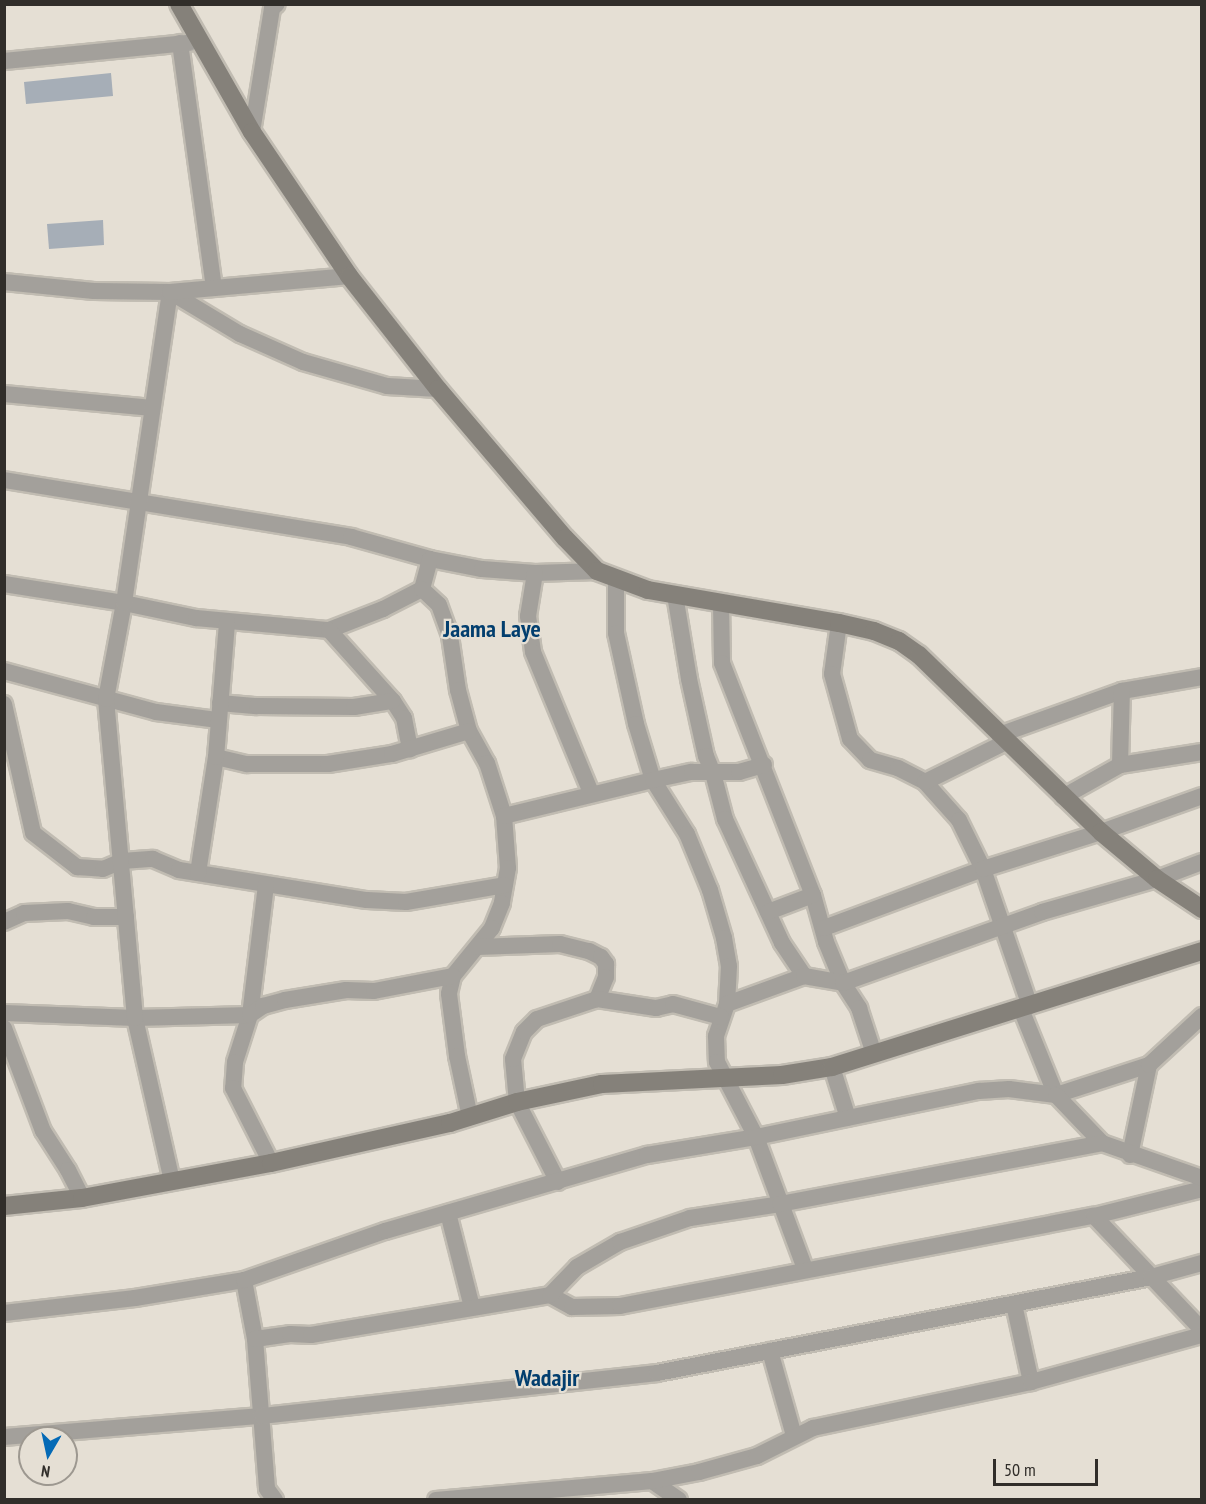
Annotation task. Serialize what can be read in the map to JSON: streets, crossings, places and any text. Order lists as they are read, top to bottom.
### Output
{
  "districts": ["Jaama Laye", "Wadajir"],
  "scale_bar": "50 m",
  "north": "bottom"
}
